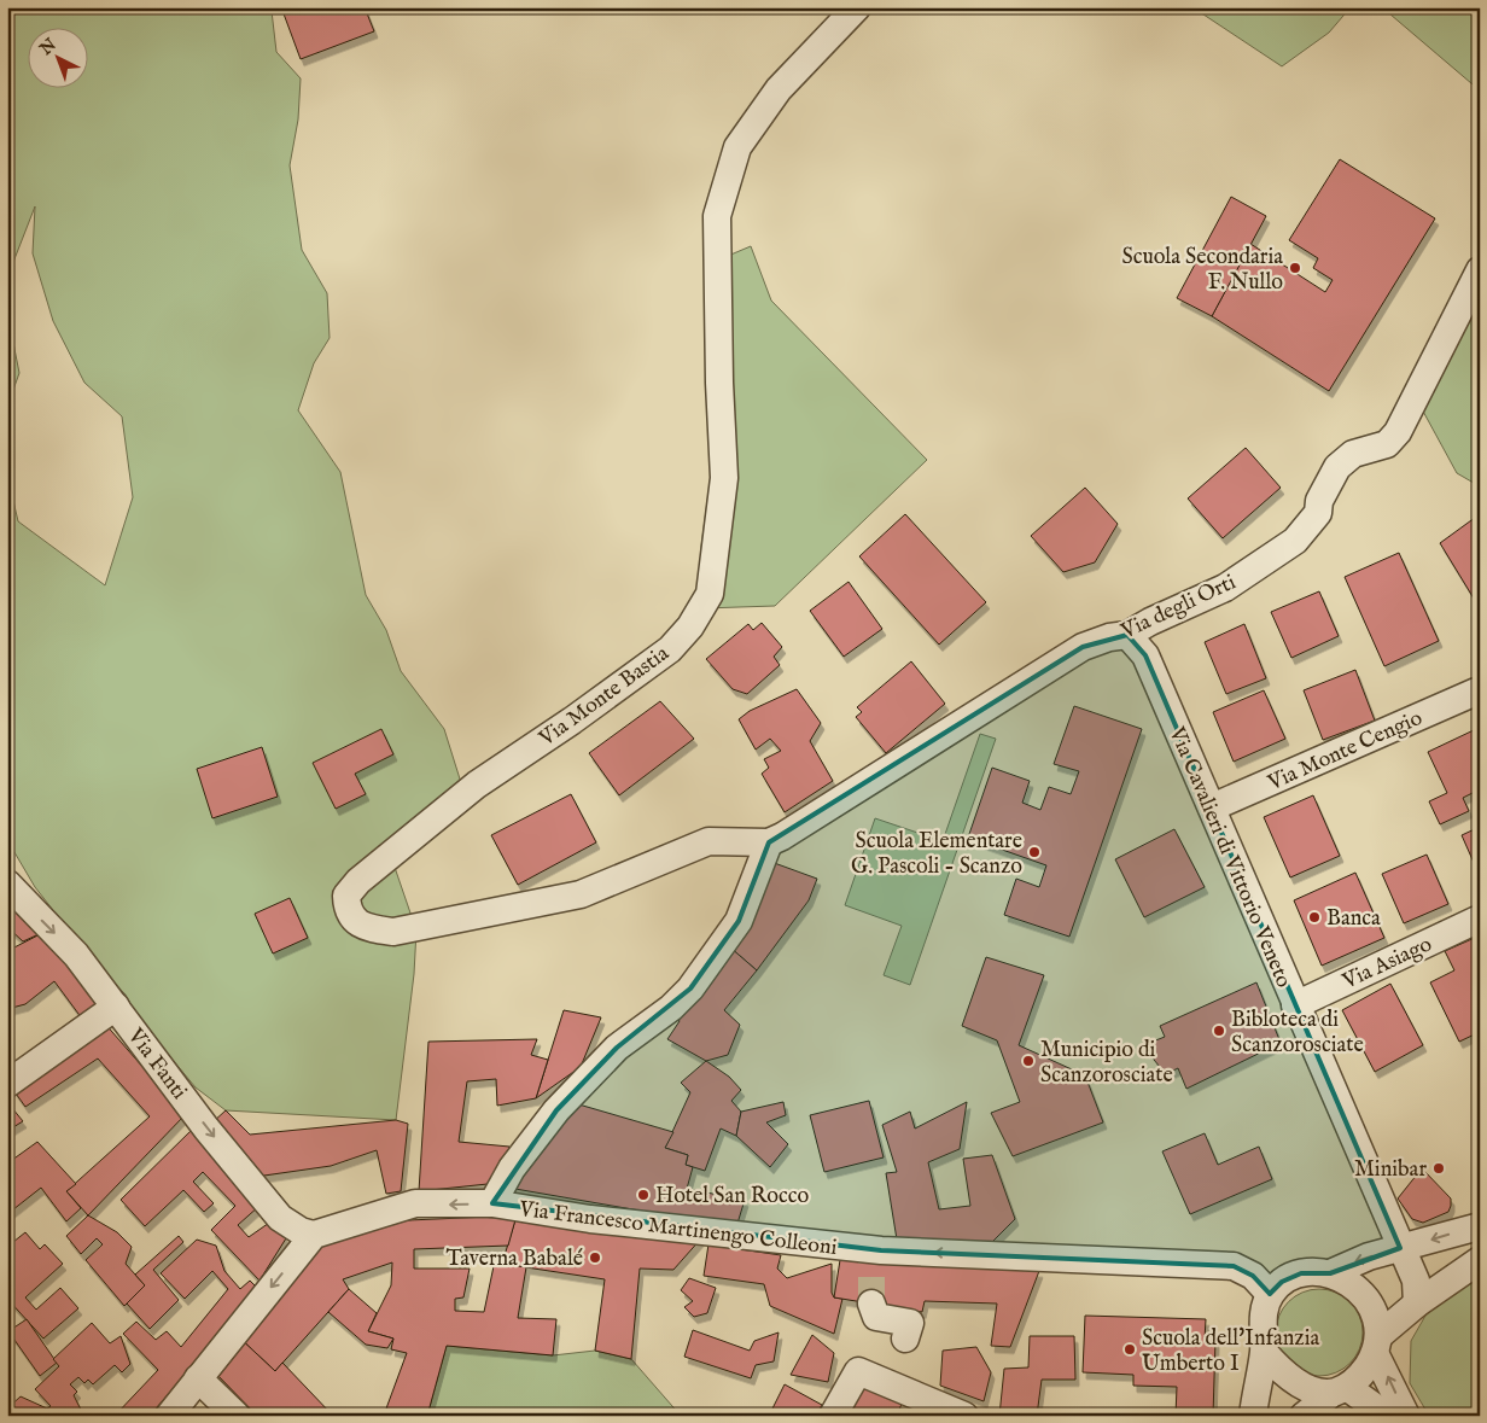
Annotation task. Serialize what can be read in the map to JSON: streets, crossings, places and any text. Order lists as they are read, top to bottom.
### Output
{
  "streets": {
    "street": [
      "Via degli Orti",
      "Via Monte Bastia",
      "Via Monte Cengio",
      "Via Cavalieri di Vittorio Veneto",
      "Via Asiago",
      "Via Fanti",
      "Via Francesco Martinengo Colleoni"
    ]
  },
  "crossings": [
    ["Via degli Orti", "Via Monte Bastia"],
    ["Via degli Orti", "Via Cavalieri di Vittorio Veneto"],
    ["Via Monte Cengio", "Via Cavalieri di Vittorio Veneto"],
    ["Via Cavalieri di Vittorio Veneto", "Via Asiago"],
    ["Via Fanti", "Via Francesco Martinengo Colleoni"]
  ],
  "one_way": ["Via Fanti", "Via Francesco Martinengo Colleoni"],
  "places": [
    "Scuola Secondaria F. Nullo",
    "Scuola Elementare G. Pascoli - Scanzo",
    "Banca",
    "Bibloteca di Scanzorosciate",
    "Municipio di Scanzorosciate",
    "Minibar",
    "Hotel San Rocco",
    "Taverna Babalé",
    "Scuola dell'Infanzia Umberto I"
  ],
  "north": "top left"
}
